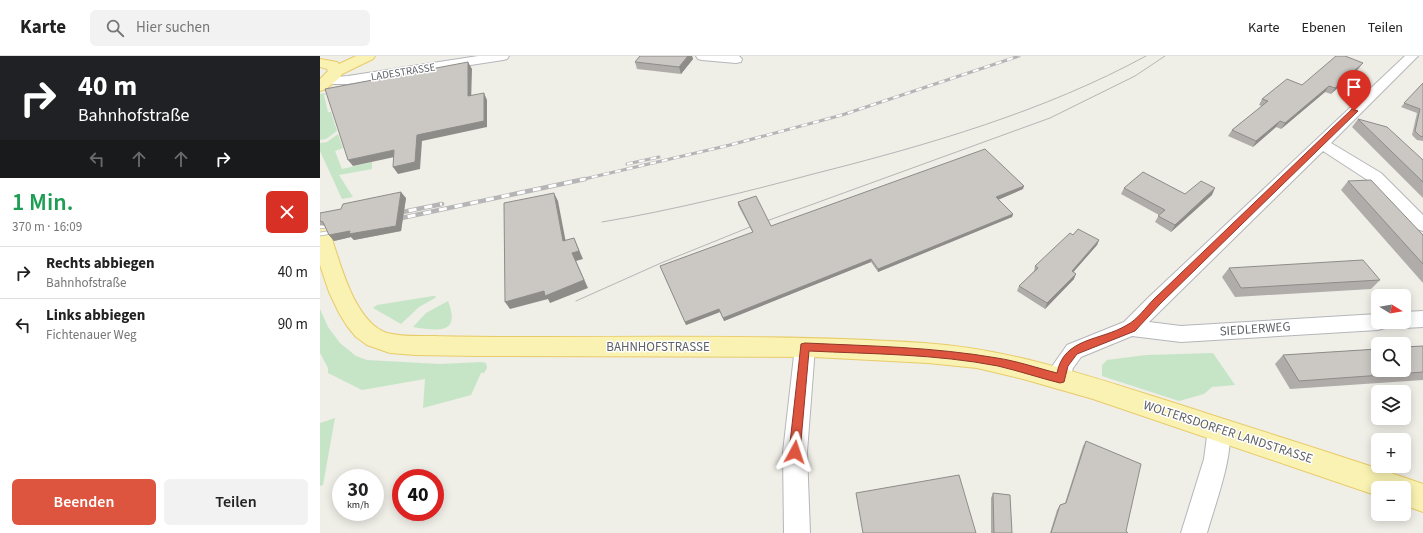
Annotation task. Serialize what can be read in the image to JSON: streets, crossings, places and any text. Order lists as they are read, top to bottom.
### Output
{
  "streets": {
    "main road": ["BAHNHOFSTRASSE", "WOLTERSDORFER LANDSTRASSE"],
    "street": ["LADESTRASSE", "SIEDLERWEG"]
  },
  "crossings": [
    ["BAHNHOFSTRASSE", "WOLTERSDORFER LANDSTRASSE"]
  ],
  "north": "right",
  "page": {
    "header": "Karte",
    "search": "Hier suchen",
    "nav": ["Karte", "Ebenen", "Teilen"],
    "turn": ["40 m", "Bahnhofstraße"],
    "heading": ["1 Min.", "370 m · 16:09"],
    "list": [
      {
        "name": "Rechts abbiegen",
        "note": "Bahnhofstraße",
        "value": "40 m"
      },
      {
        "name": "Links abbiegen",
        "note": "Fichtenauer Weg",
        "value": "90 m"
      }
    ],
    "map_buttons": ["+", "−"],
    "speed": "30 km/h",
    "limit": "40",
    "buttons": ["Beenden", "Teilen"]
  }
}
